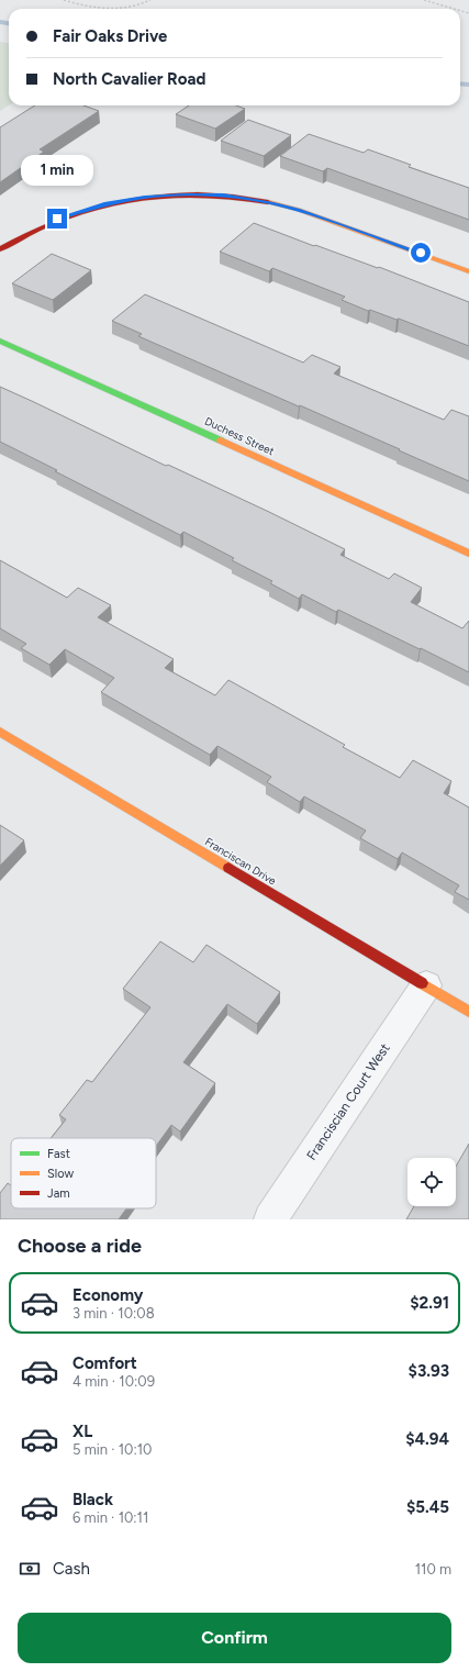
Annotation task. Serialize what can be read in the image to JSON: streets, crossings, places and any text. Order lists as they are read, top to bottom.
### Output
{
  "streets": {
    "street": ["Duchess Street", "Franciscan Drive", "Franciscian Court West"]
  },
  "crossings": [
    ["Franciscan Drive", "Franciscian Court West"]
  ],
  "legend": ["Fast", "Slow", "Jam"],
  "page": {
    "banner": ["Fair Oaks Drive", "North Cavalier Road"],
    "bubble": "1 min",
    "heading": "Choose a ride",
    "list": [
      {
        "name": "Economy",
        "note": "3 min · 10:08",
        "value": "$2.91"
      },
      {
        "name": "Comfort",
        "note": "4 min · 10:09",
        "value": "$3.93"
      },
      {
        "name": "XL",
        "note": "5 min · 10:10",
        "value": "$4.94"
      },
      {
        "name": "Black",
        "note": "6 min · 10:11",
        "value": "$5.45"
      }
    ],
    "pay": ["Cash", "110 m"],
    "buttons": "Confirm"
  }
}
